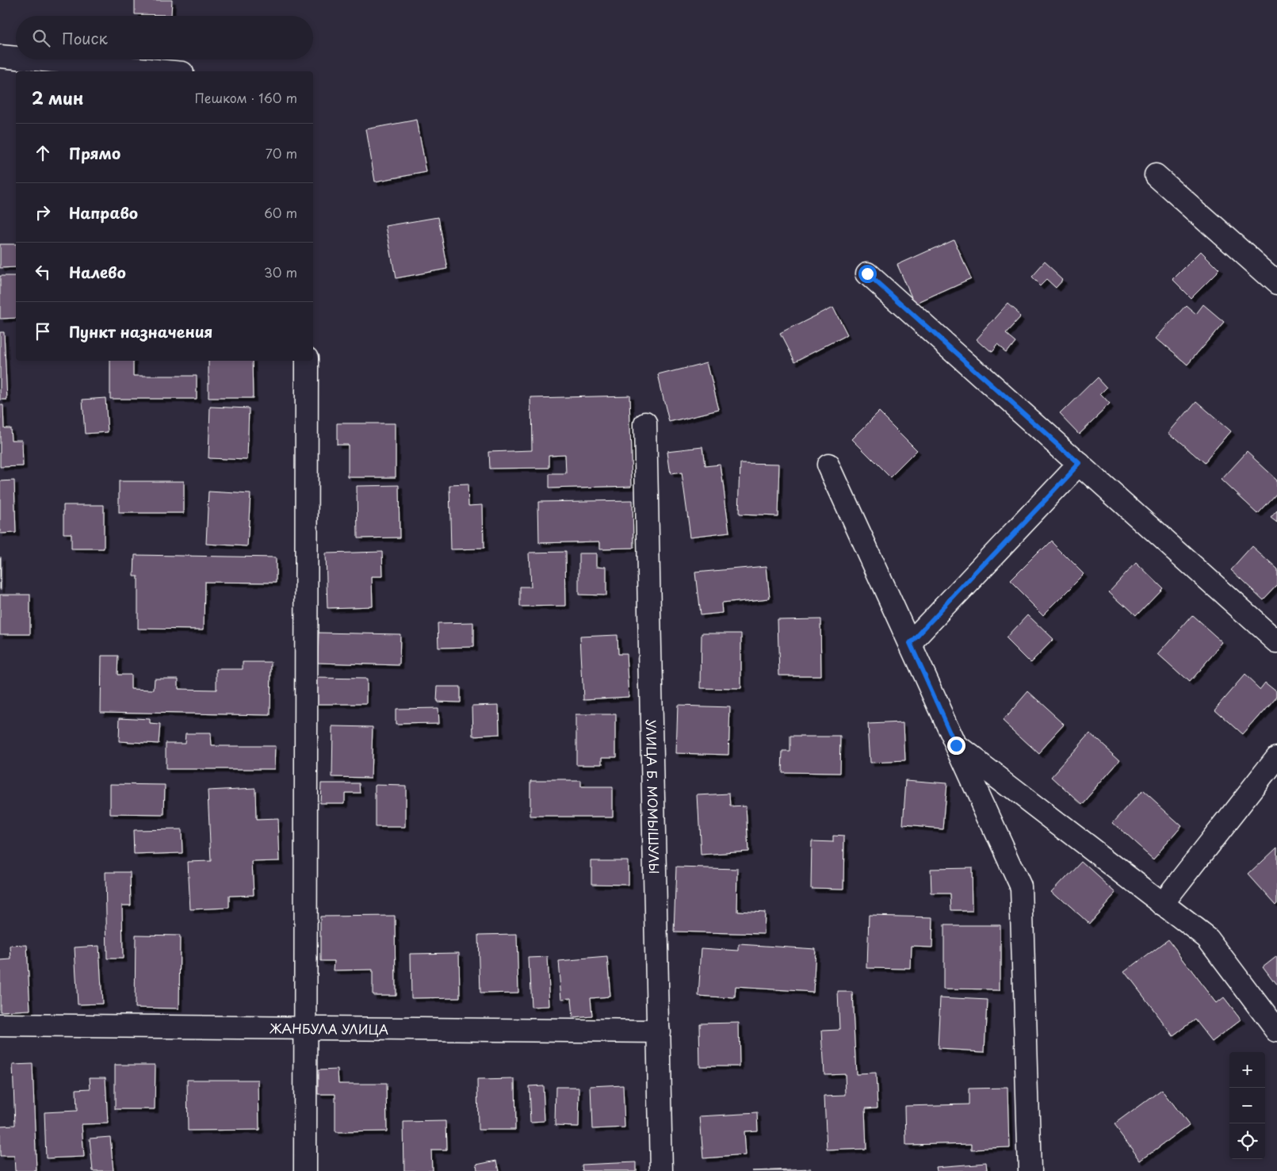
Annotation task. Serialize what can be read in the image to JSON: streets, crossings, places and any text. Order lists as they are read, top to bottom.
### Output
{
  "streets": {
    "street": ["УЛИЦА Б. МОМЫШУЛЫ", "ЖАНБУЛА УЛИЦА"]
  },
  "crossings": [
    ["УЛИЦА Б. МОМЫШУЛЫ", "ЖАНБУЛА УЛИЦА"]
  ],
  "page": {
    "search": "Поиск",
    "heading": ["2 мин", "Пешком · 160 m"],
    "list": [
      ["Прямо", "70 m"],
      ["Направо", "60 m"],
      ["Налево", "30 m"],
      "Пункт назначения"
    ],
    "map_buttons": ["+", "−"]
  }
}
